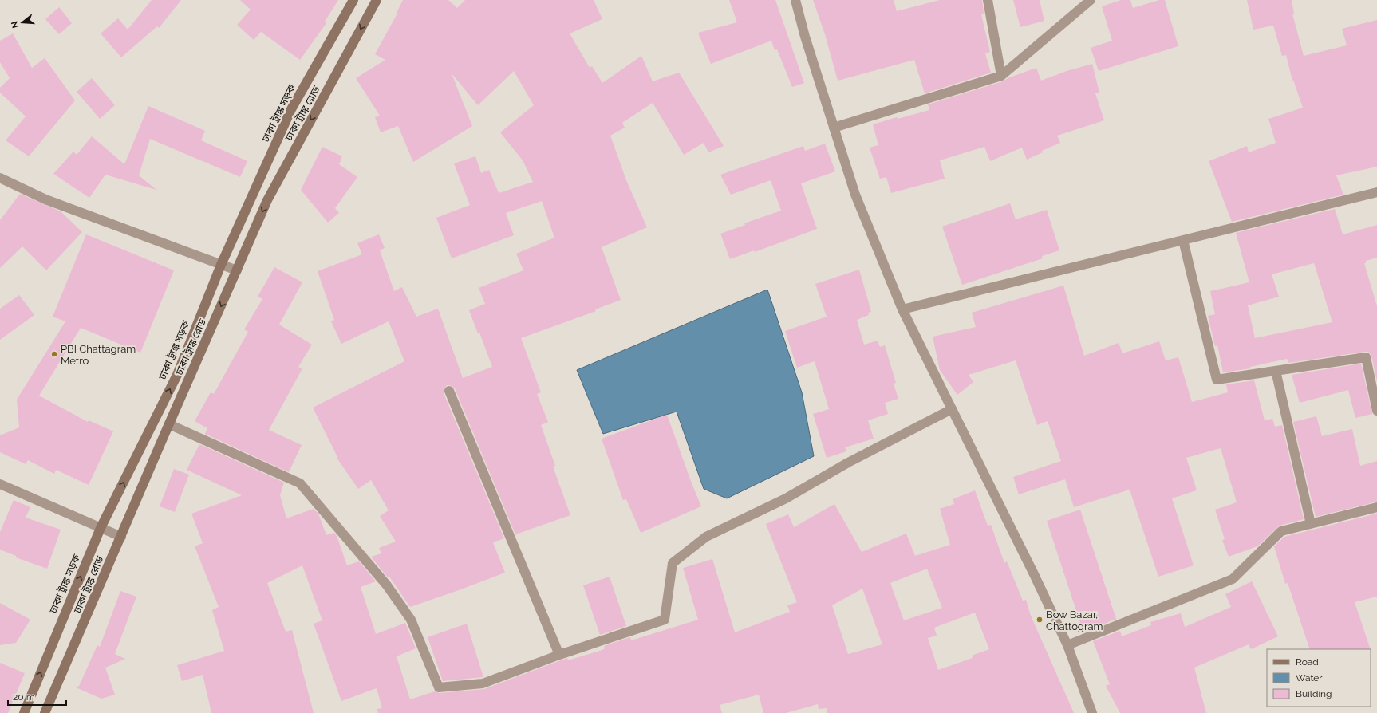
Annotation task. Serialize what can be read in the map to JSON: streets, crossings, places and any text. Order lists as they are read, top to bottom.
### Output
{
  "streets": {
    "main road": ["ঢাকা ট্রাঙ্ক সড়ক", "ঢাকা ট্রাঙ্ক রোড"]
  },
  "one_way": ["ঢাকা ট্রাঙ্ক সড়ক", "ঢাকা ট্রাঙ্ক রোড"],
  "places": ["PBI Chattagram Metro", "Bow Bazar, Chattogram"],
  "legend": ["Road", "Water", "Building"],
  "scale_bar": "20 m",
  "north": "left"
}
